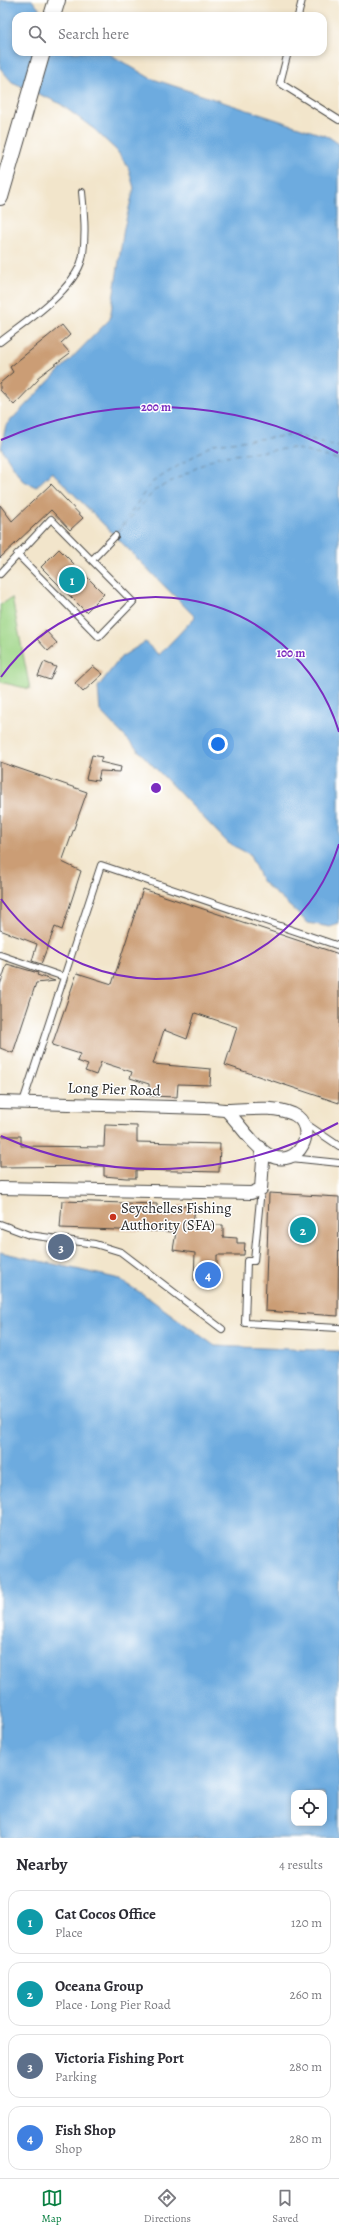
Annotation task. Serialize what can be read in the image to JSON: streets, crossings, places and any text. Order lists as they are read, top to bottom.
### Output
{
  "streets": {
    "street": ["Long Pier Road"]
  },
  "places": ["Seychelles Fishing Authority (SFA)"],
  "page": {
    "search": "Search here",
    "pins": [
      "1",
      "2",
      "3",
      "4"
    ],
    "heading": ["Nearby", "4 results"],
    "list": [
      {
        "mark": "1",
        "name": "Cat Cocos Office",
        "note": "Place",
        "value": "120 m"
      },
      {
        "mark": "2",
        "name": "Oceana Group",
        "note": "Place · Long Pier Road",
        "value": "260 m"
      },
      {
        "mark": "3",
        "name": "Victoria Fishing Port",
        "note": "Parking",
        "value": "280 m"
      },
      {
        "mark": "4",
        "name": "Fish Shop",
        "note": "Shop",
        "value": "280 m"
      }
    ],
    "nav": ["Map", "Directions", "Saved"]
  },
  "rings": ["200 m", "100 m"]
}
